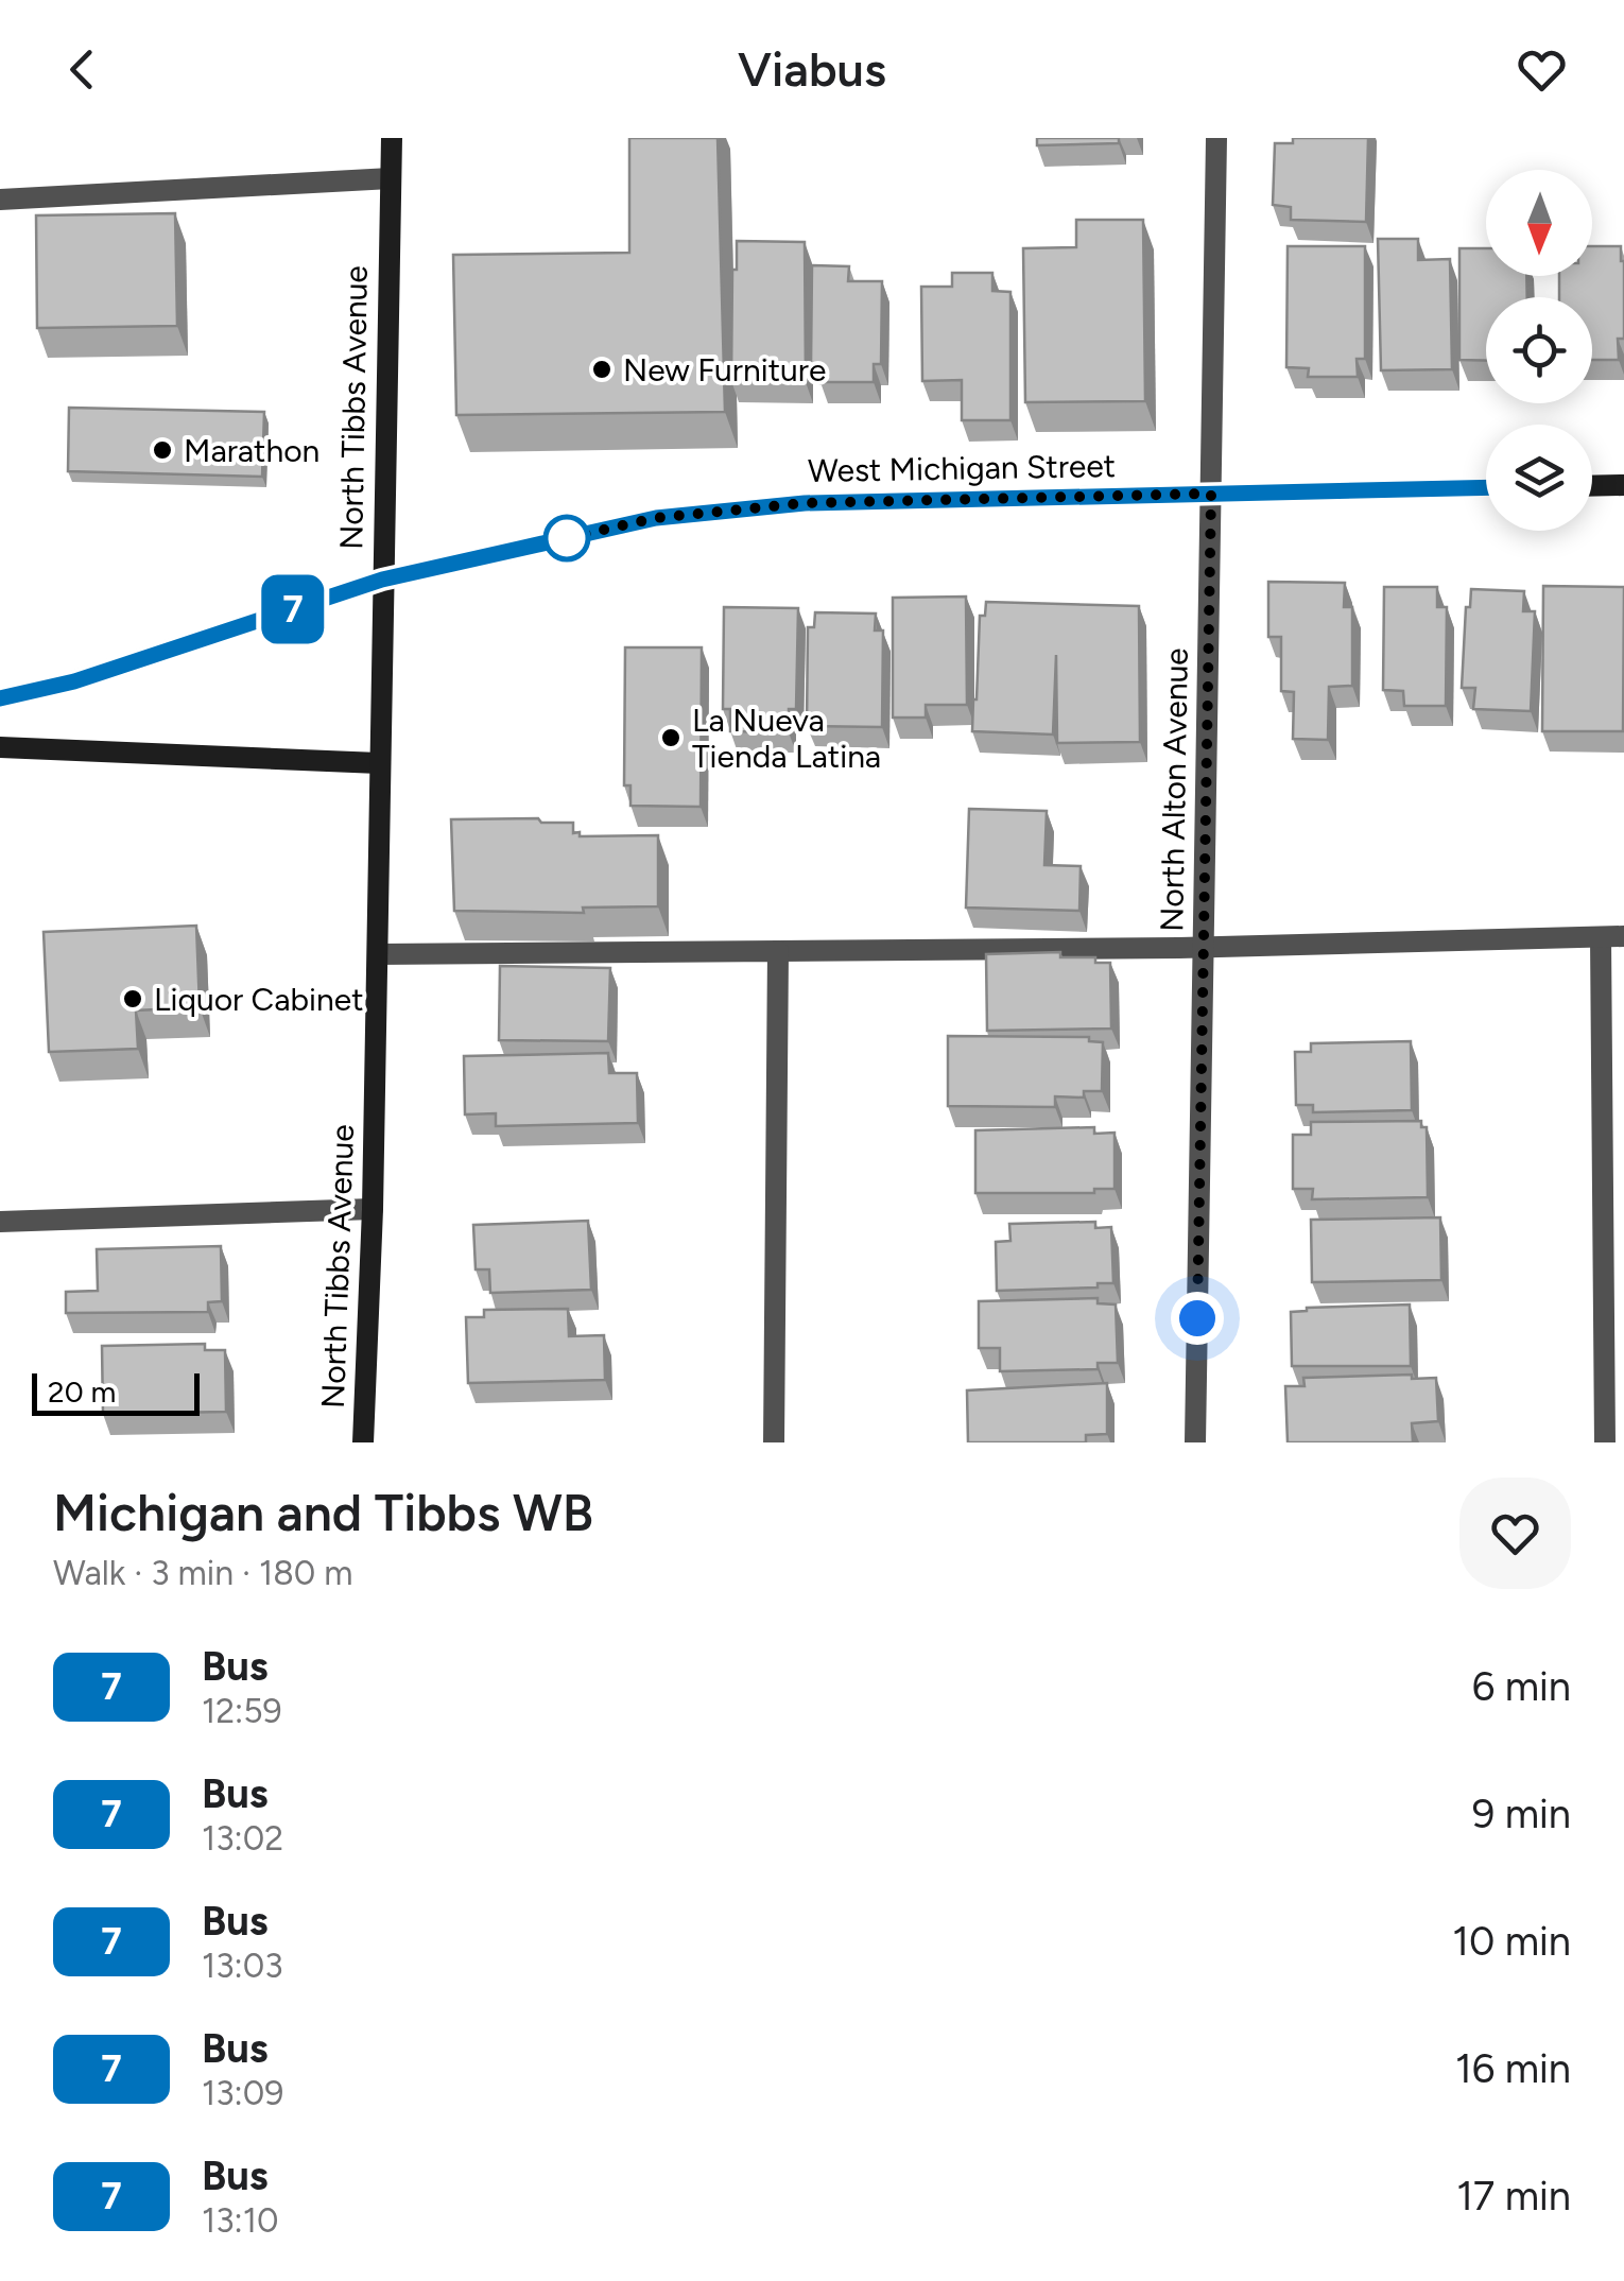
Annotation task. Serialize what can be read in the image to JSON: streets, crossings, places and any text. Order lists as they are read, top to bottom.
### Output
{
  "streets": {
    "main road": ["North Tibbs Avenue", "West Michigan Street"],
    "street": ["North Alton Avenue"]
  },
  "crossings": [
    ["North Tibbs Avenue", "West Michigan Street"],
    ["West Michigan Street", "North Alton Avenue"]
  ],
  "places": [
    "New Furniture",
    "Marathon",
    "La Nueva Tienda Latina",
    "Liquor Cabinet"
  ],
  "lines": ["bus line 7"],
  "scale_bar": "20 m",
  "north": "bottom",
  "page": {
    "header": "Viabus",
    "on_map": "7",
    "scale": "20 m",
    "heading": ["Michigan and Tibbs WB", "Walk · 3 min · 180 m"],
    "list": [
      {
        "mark": "7",
        "name": "Bus",
        "note": "12:59",
        "value": "6 min"
      },
      {
        "mark": "7",
        "name": "Bus",
        "note": "13:02",
        "value": "9 min"
      },
      {
        "mark": "7",
        "name": "Bus",
        "note": "13:03",
        "value": "10 min"
      },
      {
        "mark": "7",
        "name": "Bus",
        "note": "13:09",
        "value": "16 min"
      },
      {
        "mark": "7",
        "name": "Bus",
        "note": "13:10",
        "value": "17 min"
      }
    ]
  }
}
